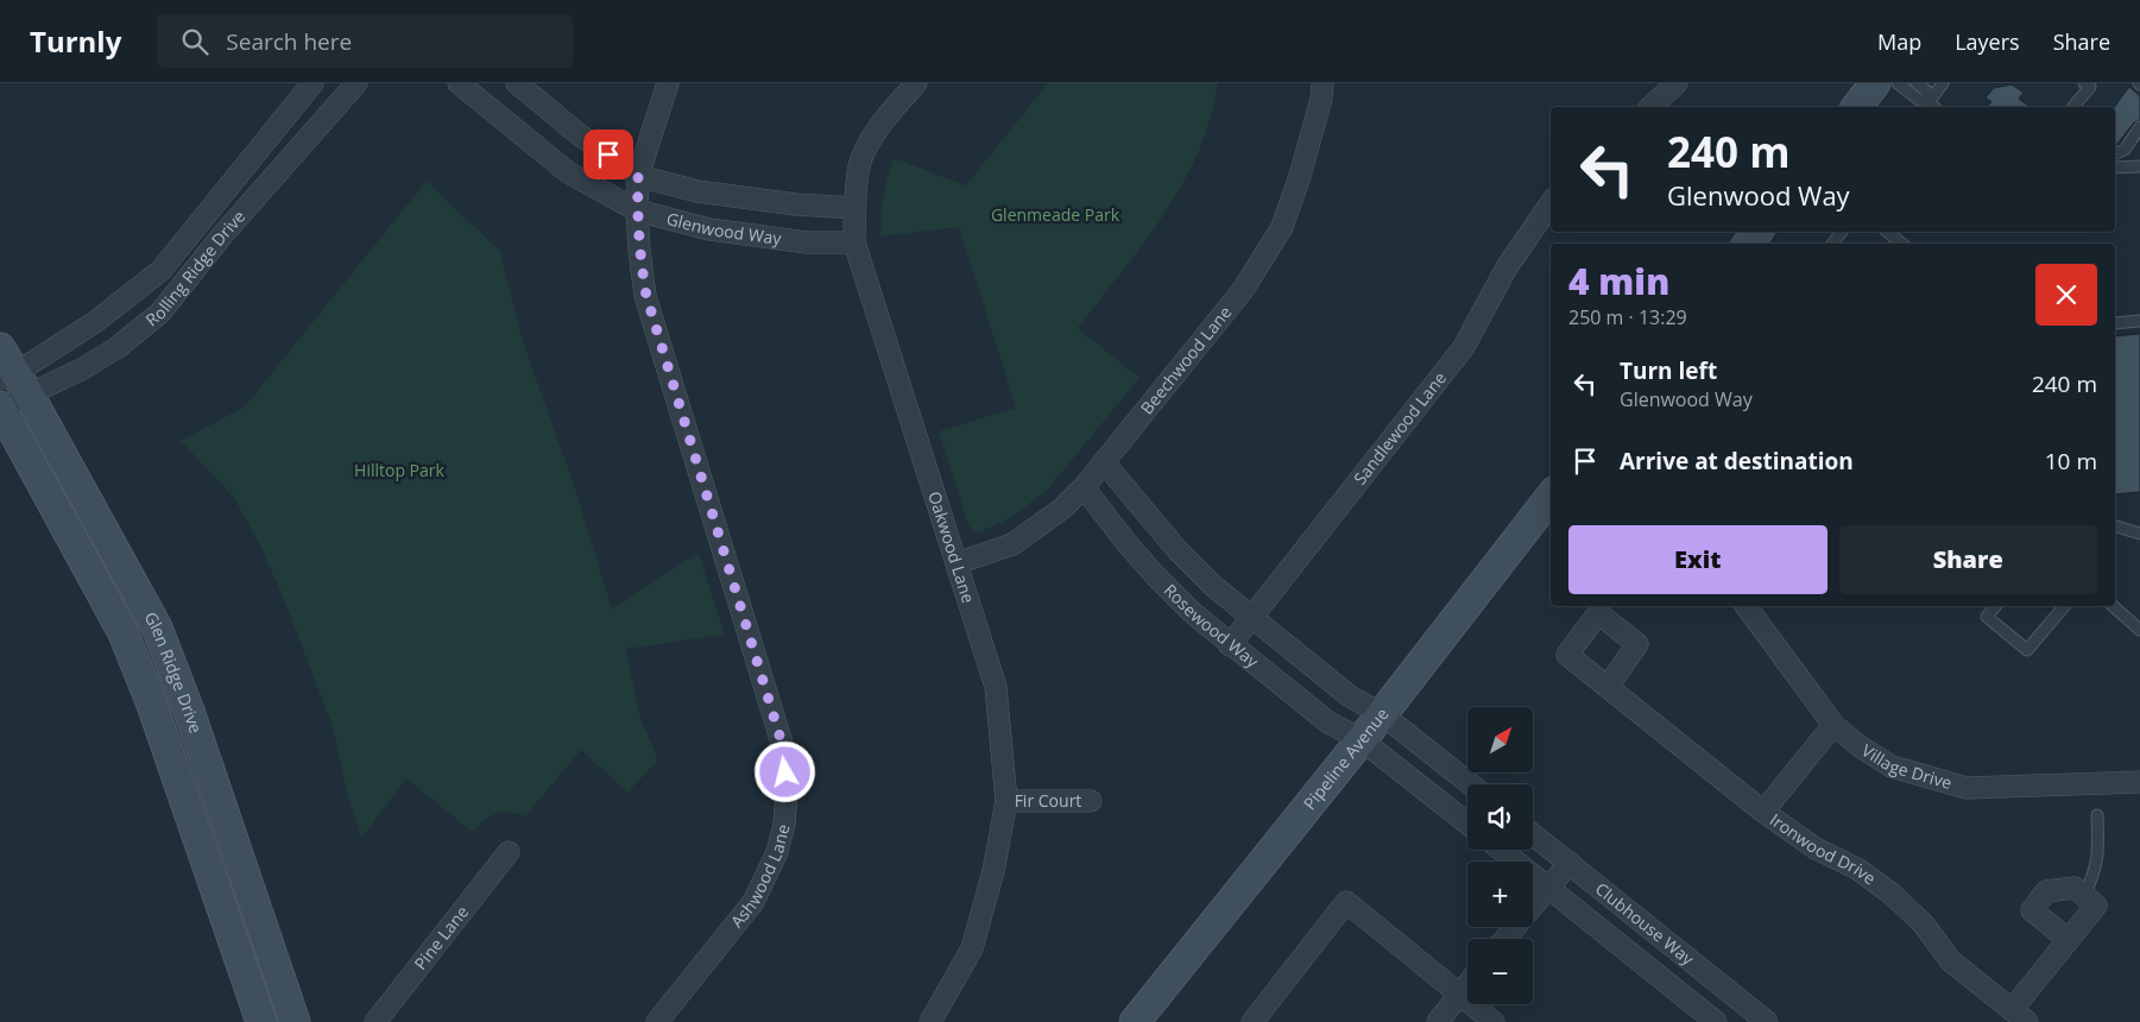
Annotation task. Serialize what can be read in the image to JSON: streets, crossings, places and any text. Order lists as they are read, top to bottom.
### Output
{
  "streets": {
    "street": [
      "Glenwood Way",
      "Rolling Ridge Drive",
      "Beechwood Lane",
      "Sandlewood Lane",
      "Oakwood Lane",
      "Rosewood Way",
      "Glen Ridge Drive",
      "Pipeline Avenue",
      "Village Drive",
      "Fir Court",
      "Ironwood Drive",
      "Ashwood Lane",
      "Clubhouse Way",
      "Pine Lane"
    ]
  },
  "crossings": [
    ["Glenwood Way", "Oakwood Lane"],
    ["Glenwood Way", "Ashwood Lane"],
    ["Rolling Ridge Drive", "Glen Ridge Drive"],
    ["Beechwood Lane", "Oakwood Lane"],
    ["Beechwood Lane", "Rosewood Way"],
    ["Sandlewood Lane", "Rosewood Way"],
    ["Oakwood Lane", "Fir Court"],
    ["Rosewood Way", "Pipeline Avenue"]
  ],
  "parks": ["Glenmeade Park", "Hilltop Park"],
  "north": "top right",
  "page": {
    "header": "Turnly",
    "search": "Search here",
    "nav": ["Map", "Layers", "Share"],
    "turn": ["240 m", "Glenwood Way"],
    "heading": ["4 min", "250 m · 13:29"],
    "list": [
      {
        "name": "Turn left",
        "note": "Glenwood Way",
        "value": "240 m"
      },
      {
        "name": "Arrive at destination",
        "value": "10 m"
      }
    ],
    "buttons": ["Exit", "Share"],
    "map_buttons": ["+", "−"]
  }
}
